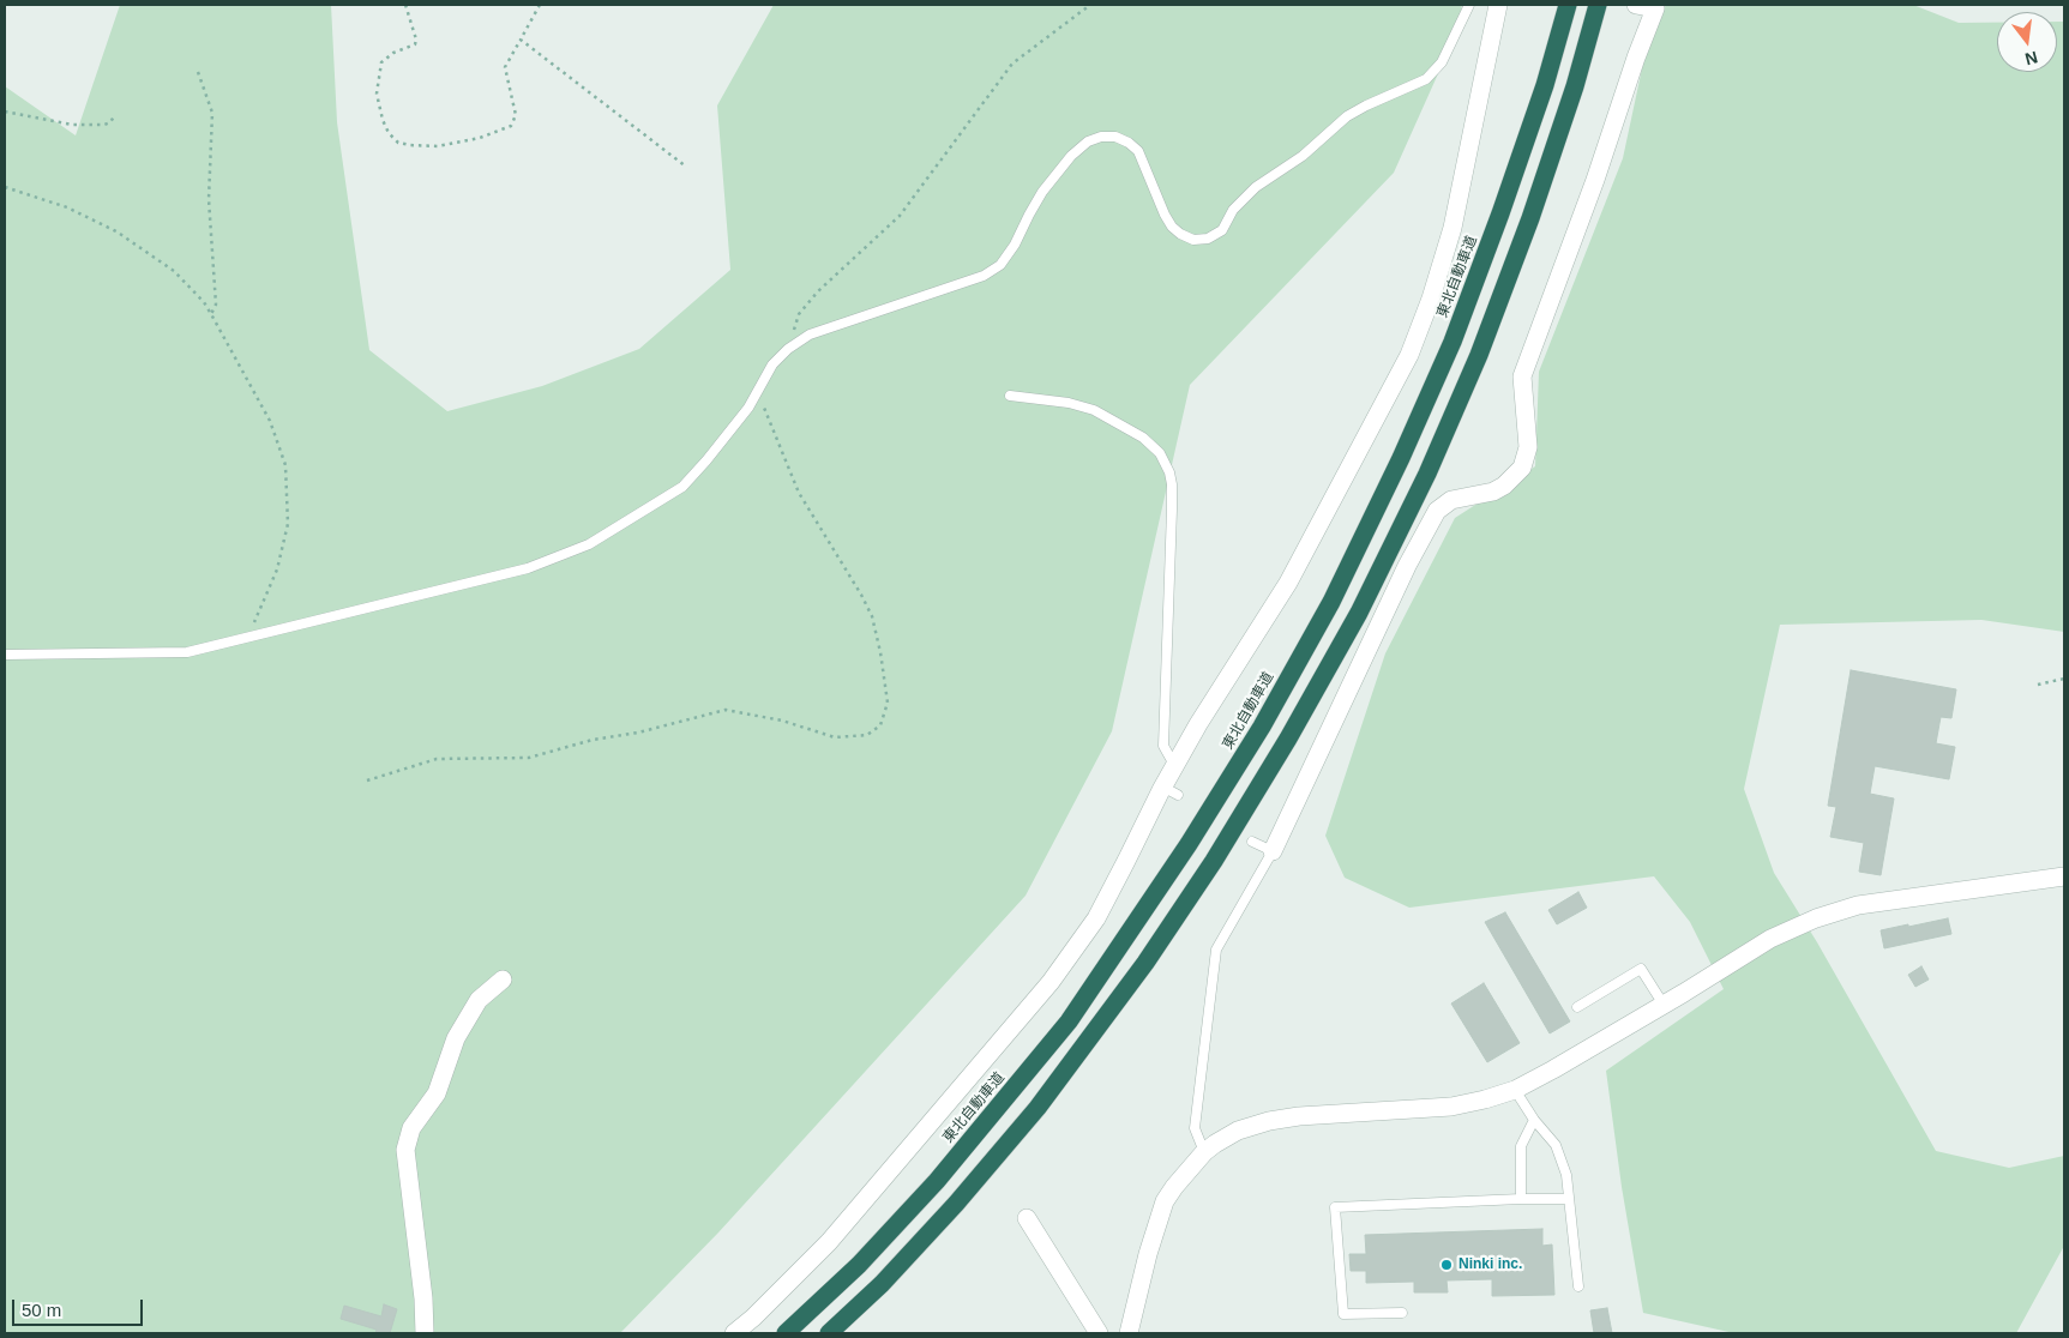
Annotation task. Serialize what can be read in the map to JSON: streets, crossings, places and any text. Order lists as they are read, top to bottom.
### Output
{
  "streets": {
    "highway": ["東北自動車道"]
  },
  "places": ["Ninki inc."],
  "scale_bar": "50 m",
  "north": "bottom"
}
